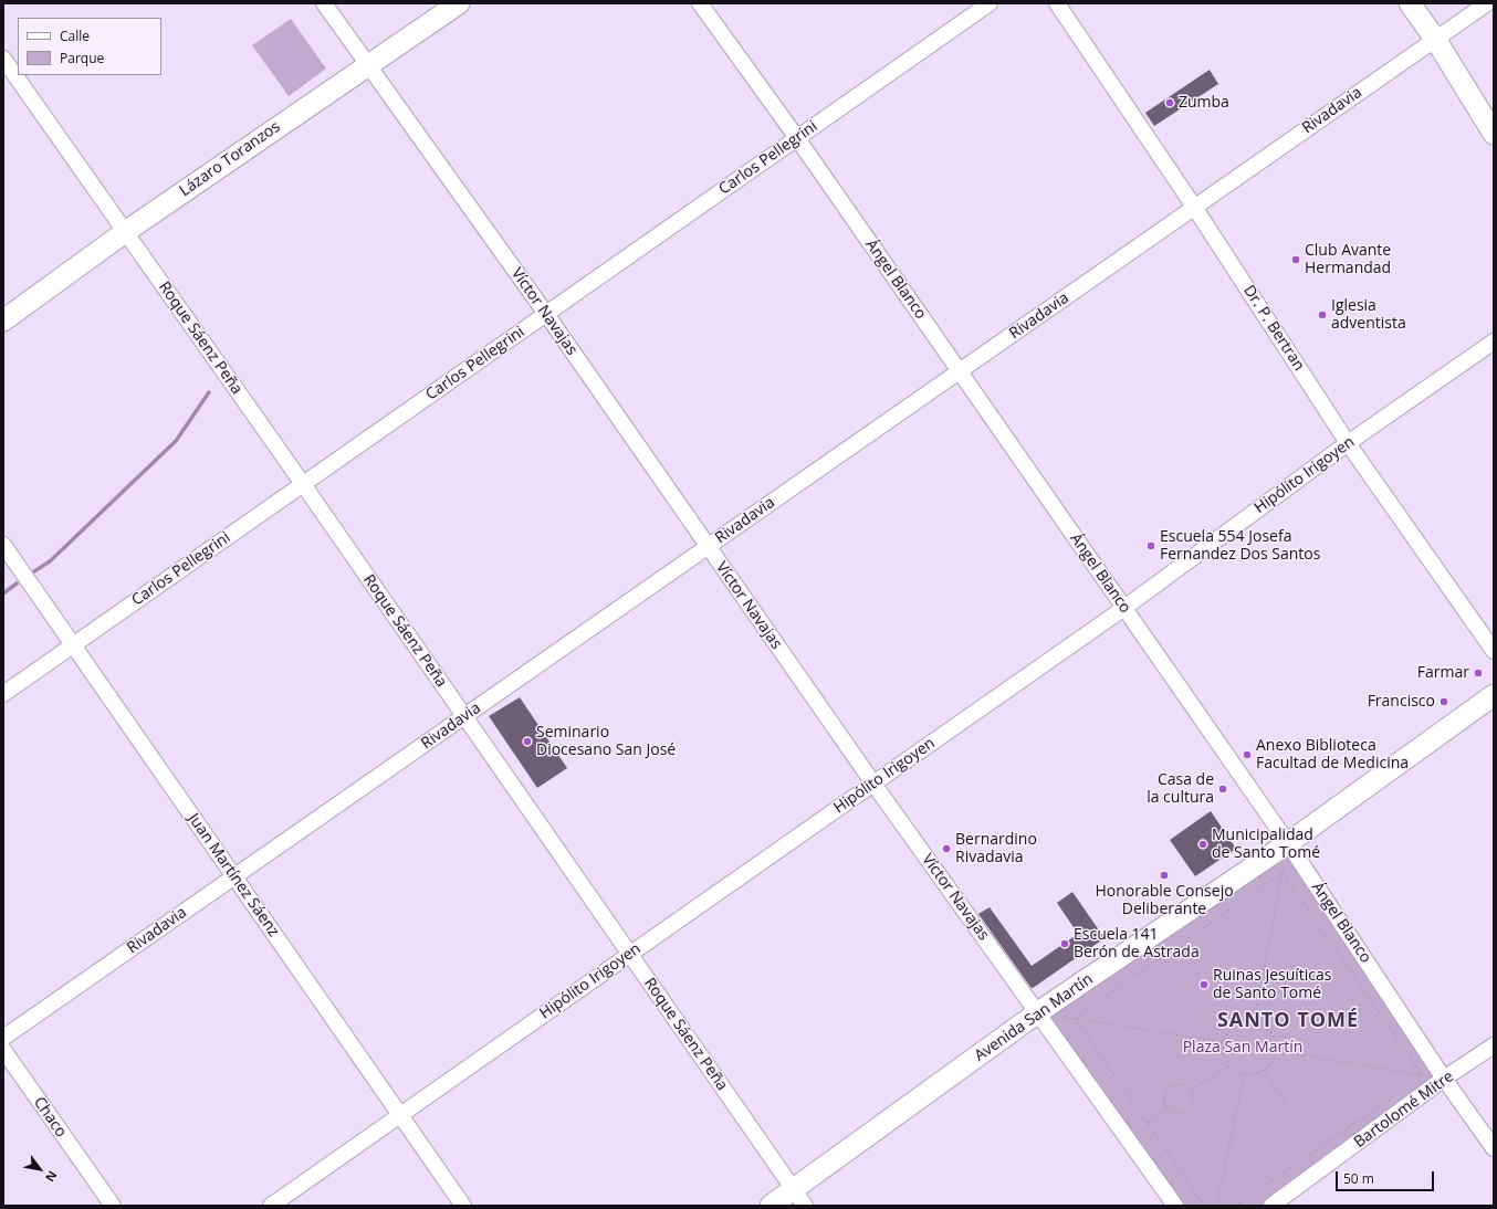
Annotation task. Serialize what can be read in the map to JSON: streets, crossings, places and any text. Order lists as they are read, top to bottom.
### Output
{
  "streets": {
    "main road": ["Lázaro Toranzos", "Avenida San Martín"],
    "street": [
      "Rivadavia",
      "Carlos Pellegrini",
      "Ángel Blanco",
      "Víctor Navajas",
      "Dr. P. Bertran",
      "Roque Sáenz Peña",
      "Hipólito Irigoyen",
      "Juan Martínez Sáenz",
      "Bartolomé Mitre",
      "Chaco"
    ]
  },
  "crossings": [
    ["Rivadavia", "Ángel Blanco"],
    ["Rivadavia", "Víctor Navajas"],
    ["Rivadavia", "Dr. P. Bertran"],
    ["Rivadavia", "Roque Sáenz Peña"],
    ["Rivadavia", "Juan Martínez Sáenz"],
    ["Carlos Pellegrini", "Ángel Blanco"],
    ["Carlos Pellegrini", "Víctor Navajas"],
    ["Carlos Pellegrini", "Roque Sáenz Peña"],
    ["Carlos Pellegrini", "Juan Martínez Sáenz"],
    ["Lázaro Toranzos", "Víctor Navajas"],
    ["Lázaro Toranzos", "Roque Sáenz Peña"],
    ["Ángel Blanco", "Hipólito Irigoyen"],
    ["Ángel Blanco", "Avenida San Martín"],
    ["Ángel Blanco", "Bartolomé Mitre"],
    ["Víctor Navajas", "Hipólito Irigoyen"],
    ["Víctor Navajas", "Avenida San Martín"],
    ["Dr. P. Bertran", "Hipólito Irigoyen"],
    ["Roque Sáenz Peña", "Hipólito Irigoyen"],
    ["Roque Sáenz Peña", "Avenida San Martín"],
    ["Hipólito Irigoyen", "Juan Martínez Sáenz"]
  ],
  "districts": ["SANTO TOMÉ"],
  "parks": ["Plaza San Martín"],
  "places": [
    "Zumba",
    "Club Avante Hermandad",
    "Iglesia adventista",
    "Escuela 554 Josefa Fernandez Dos Santos",
    "Farmar",
    "Francisco",
    "Seminario Diocesano San José",
    "Anexo Biblioteca Facultad de Medicina",
    "Casa de la cultura",
    "Municipalidad de Santo Tomé",
    "Bernardino Rivadavia",
    "Honorable Consejo Deliberante",
    "Escuela 141 Berón de Astrada",
    "Ruinas Jesuíticas de Santo Tomé"
  ],
  "legend": ["Calle", "Parque"],
  "scale_bar": "50 m",
  "north": "bottom right"
}
